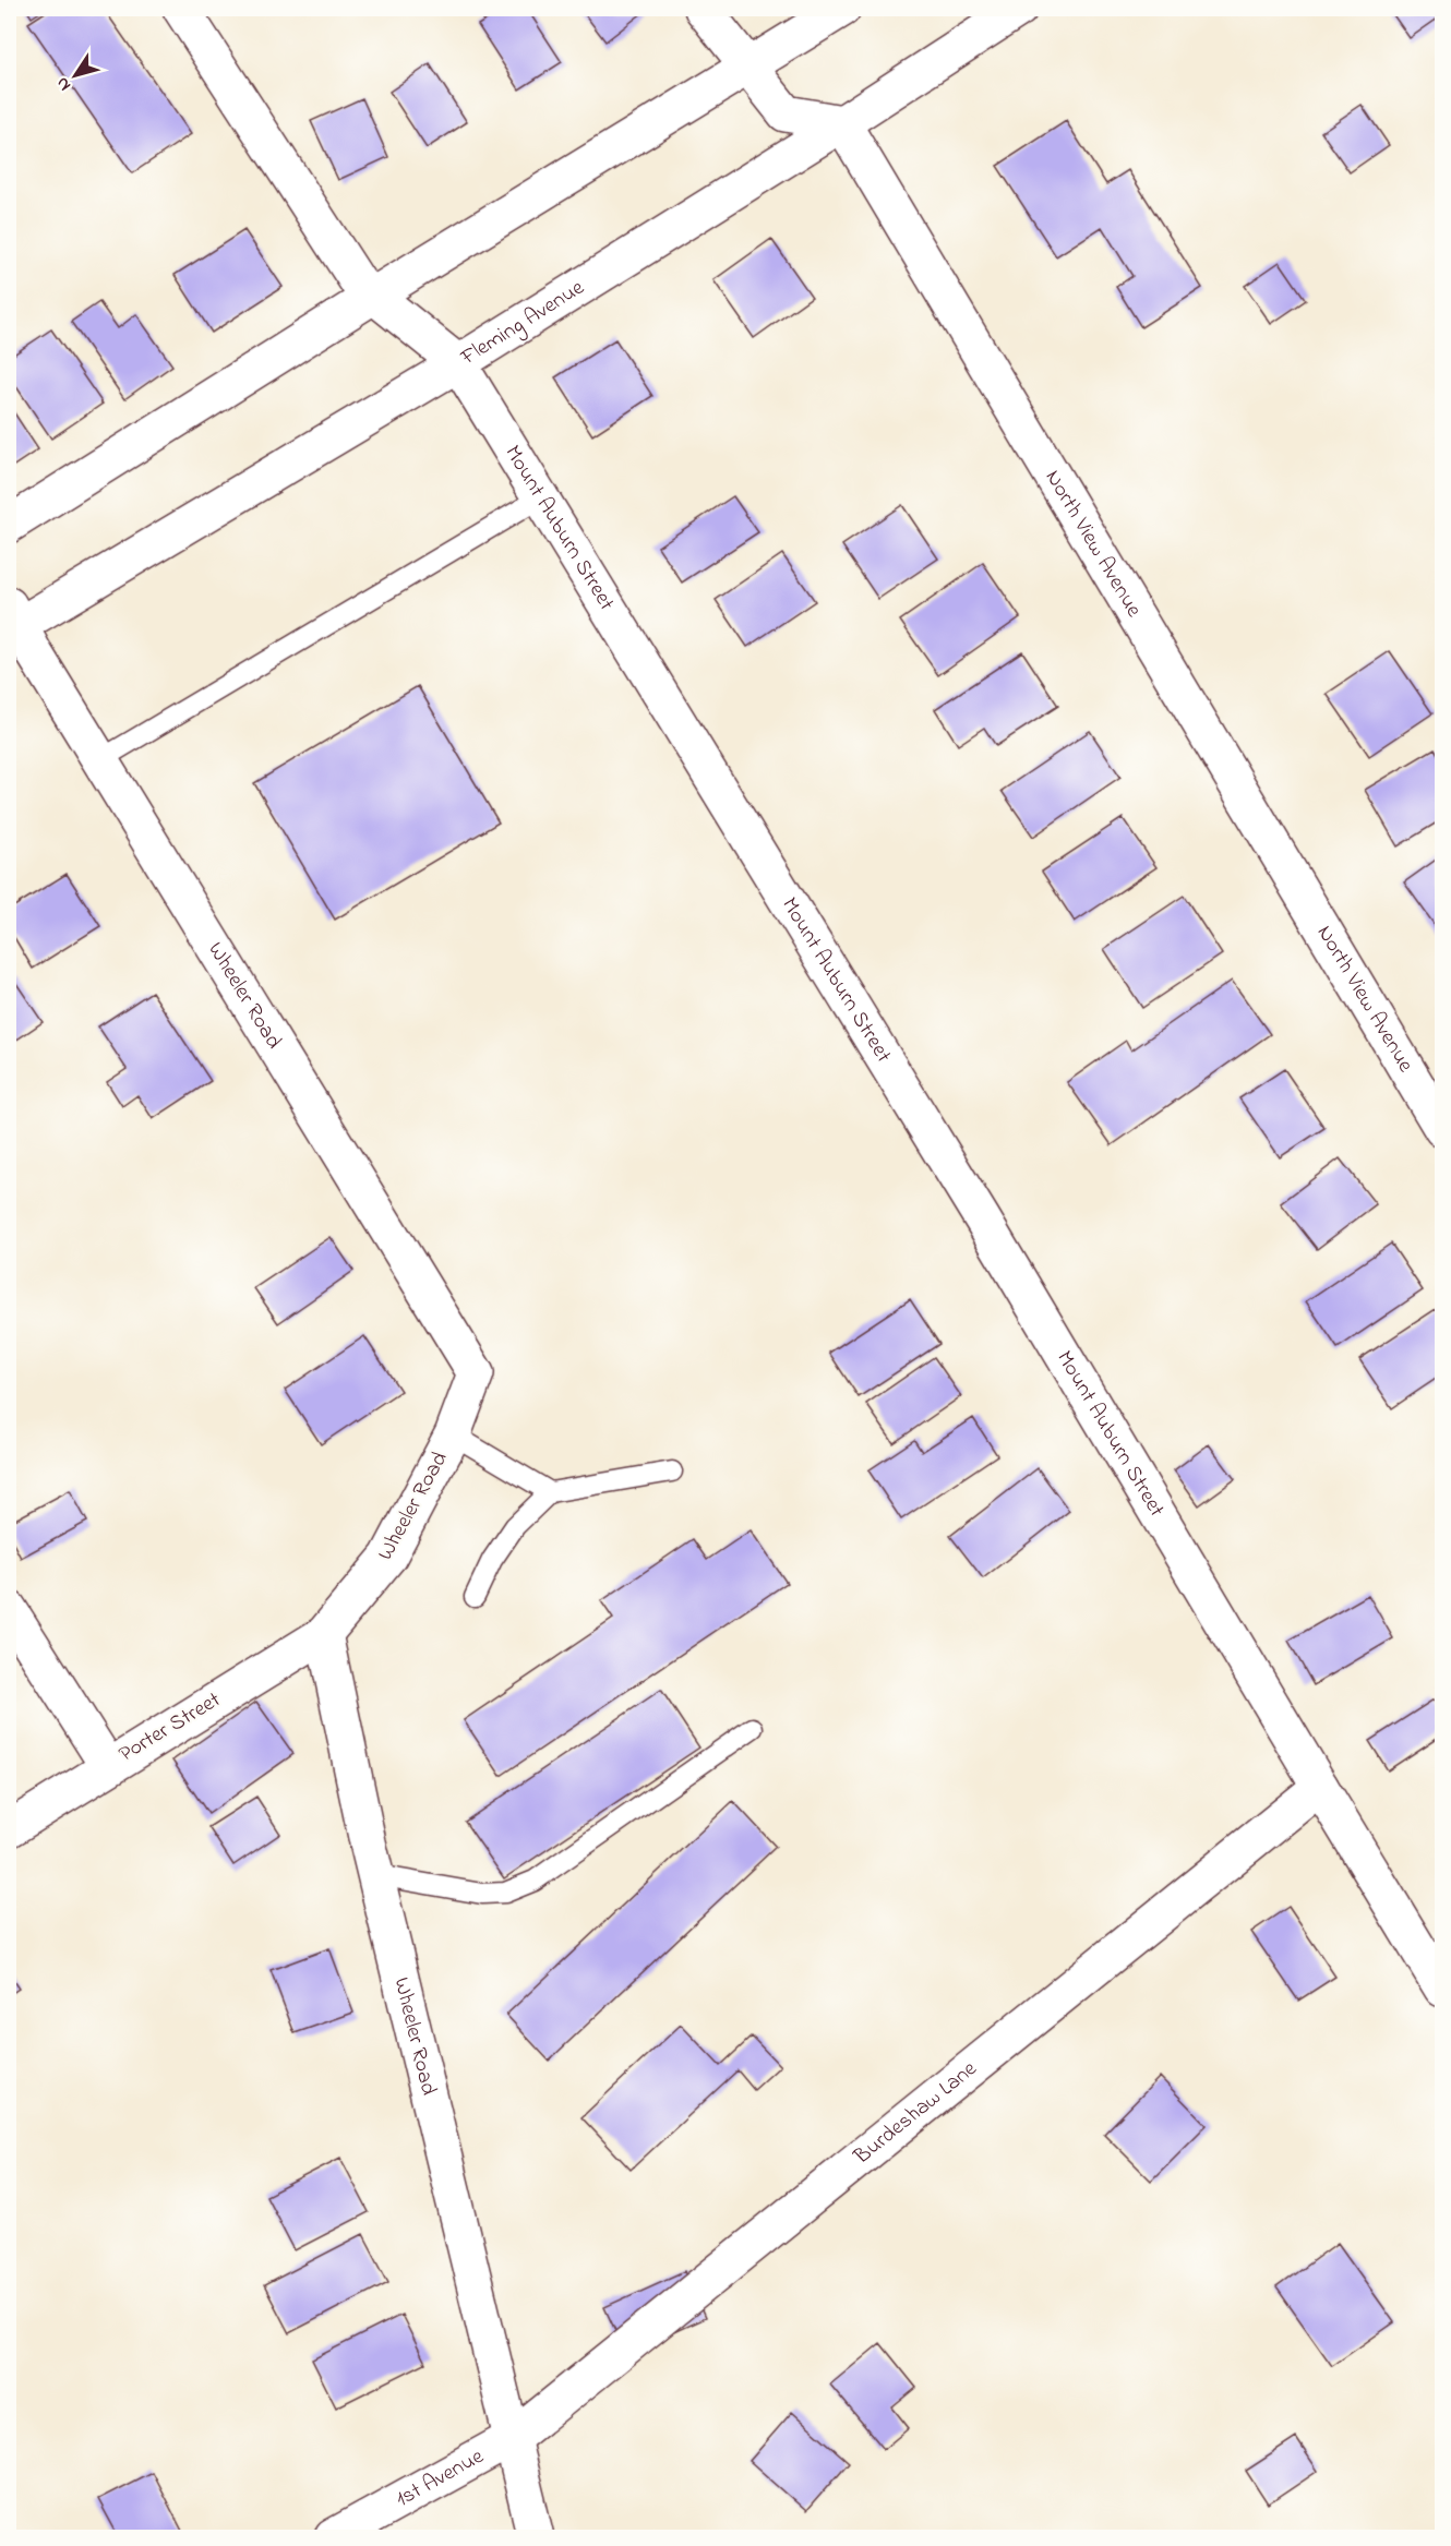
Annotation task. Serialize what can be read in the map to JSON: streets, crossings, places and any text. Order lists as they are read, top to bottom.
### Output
{
  "streets": {
    "street": [
      "Fleming Avenue",
      "Mount Auburn Street",
      "North View Avenue",
      "Wheeler Road",
      "Porter Street",
      "Burdeshaw Lane",
      "1st Avenue"
    ]
  },
  "crossings": [
    ["Fleming Avenue", "Mount Auburn Street"],
    ["Fleming Avenue", "North View Avenue"],
    ["Fleming Avenue", "Wheeler Road"],
    ["Mount Auburn Street", "Burdeshaw Lane"],
    ["Wheeler Road", "Porter Street"],
    ["Wheeler Road", "Burdeshaw Lane"],
    ["Wheeler Road", "1st Avenue"],
    ["Burdeshaw Lane", "1st Avenue"]
  ],
  "north": "bottom left"
}
